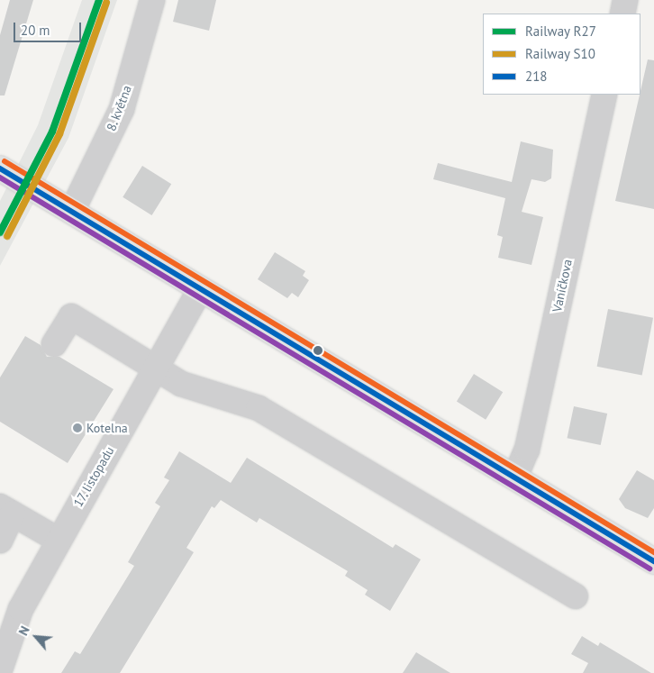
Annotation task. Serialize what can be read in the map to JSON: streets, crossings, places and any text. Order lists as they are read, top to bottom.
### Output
{
  "streets": {
    "street": ["8. května", "Vaníčkova", "17. listopadu"]
  },
  "places": ["Kotelna"],
  "lines": ["rail line R27", "rail line S10", "transit line 218"],
  "legend": ["Railway R27", "Railway S10", "218"],
  "scale_bar": "20 m",
  "north": "top left"
}
